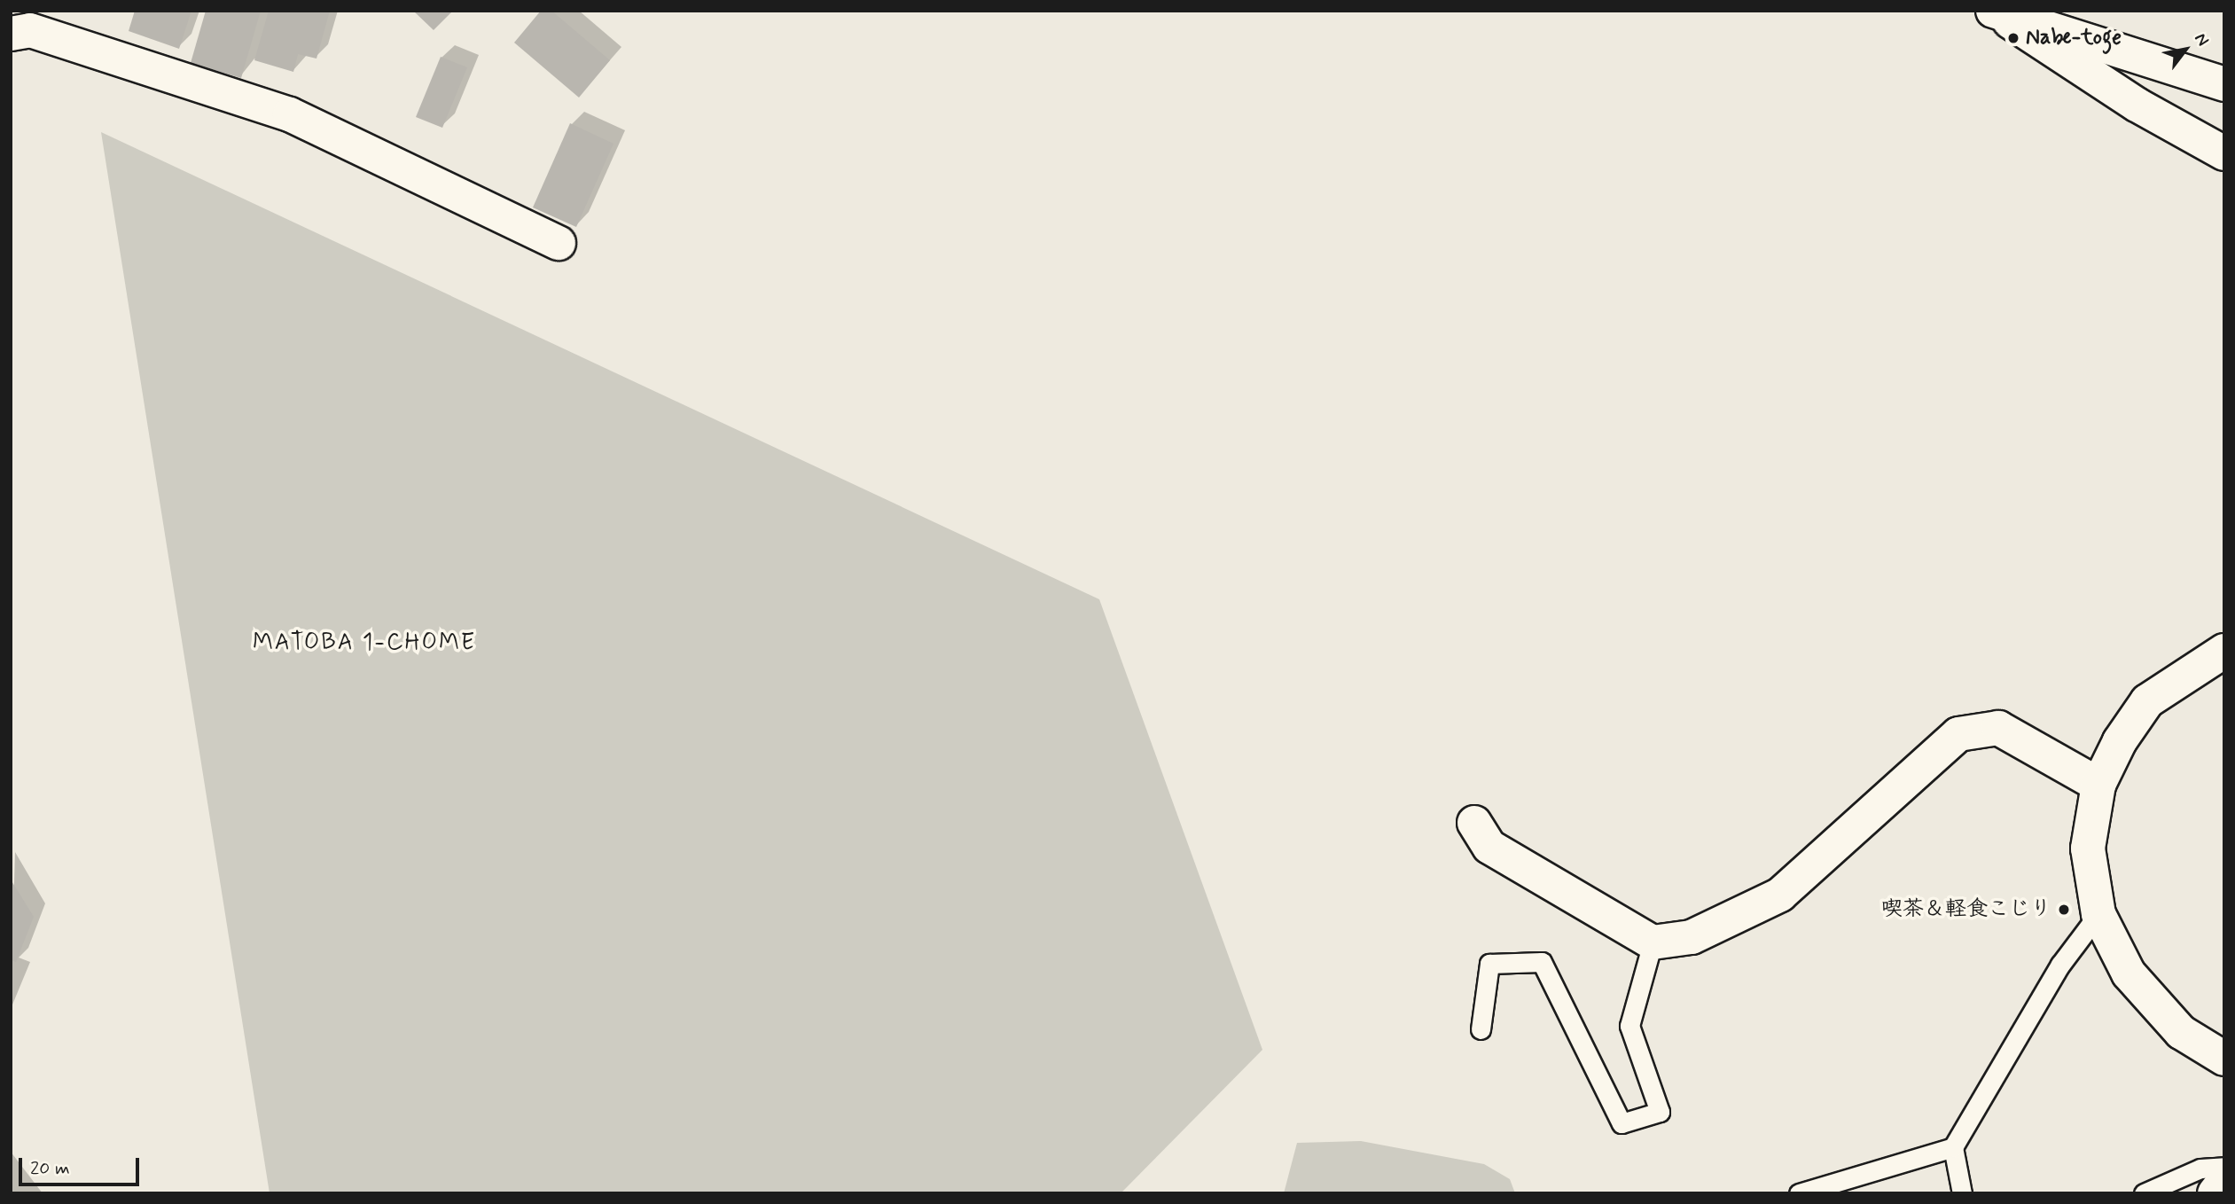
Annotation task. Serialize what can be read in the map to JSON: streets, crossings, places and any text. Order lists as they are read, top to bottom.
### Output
{
  "districts": ["MATOBA 1-CHOME"],
  "places": ["Nabe-toge", "喫茶＆軽食こじり"],
  "scale_bar": "20 m",
  "north": "top right"
}
